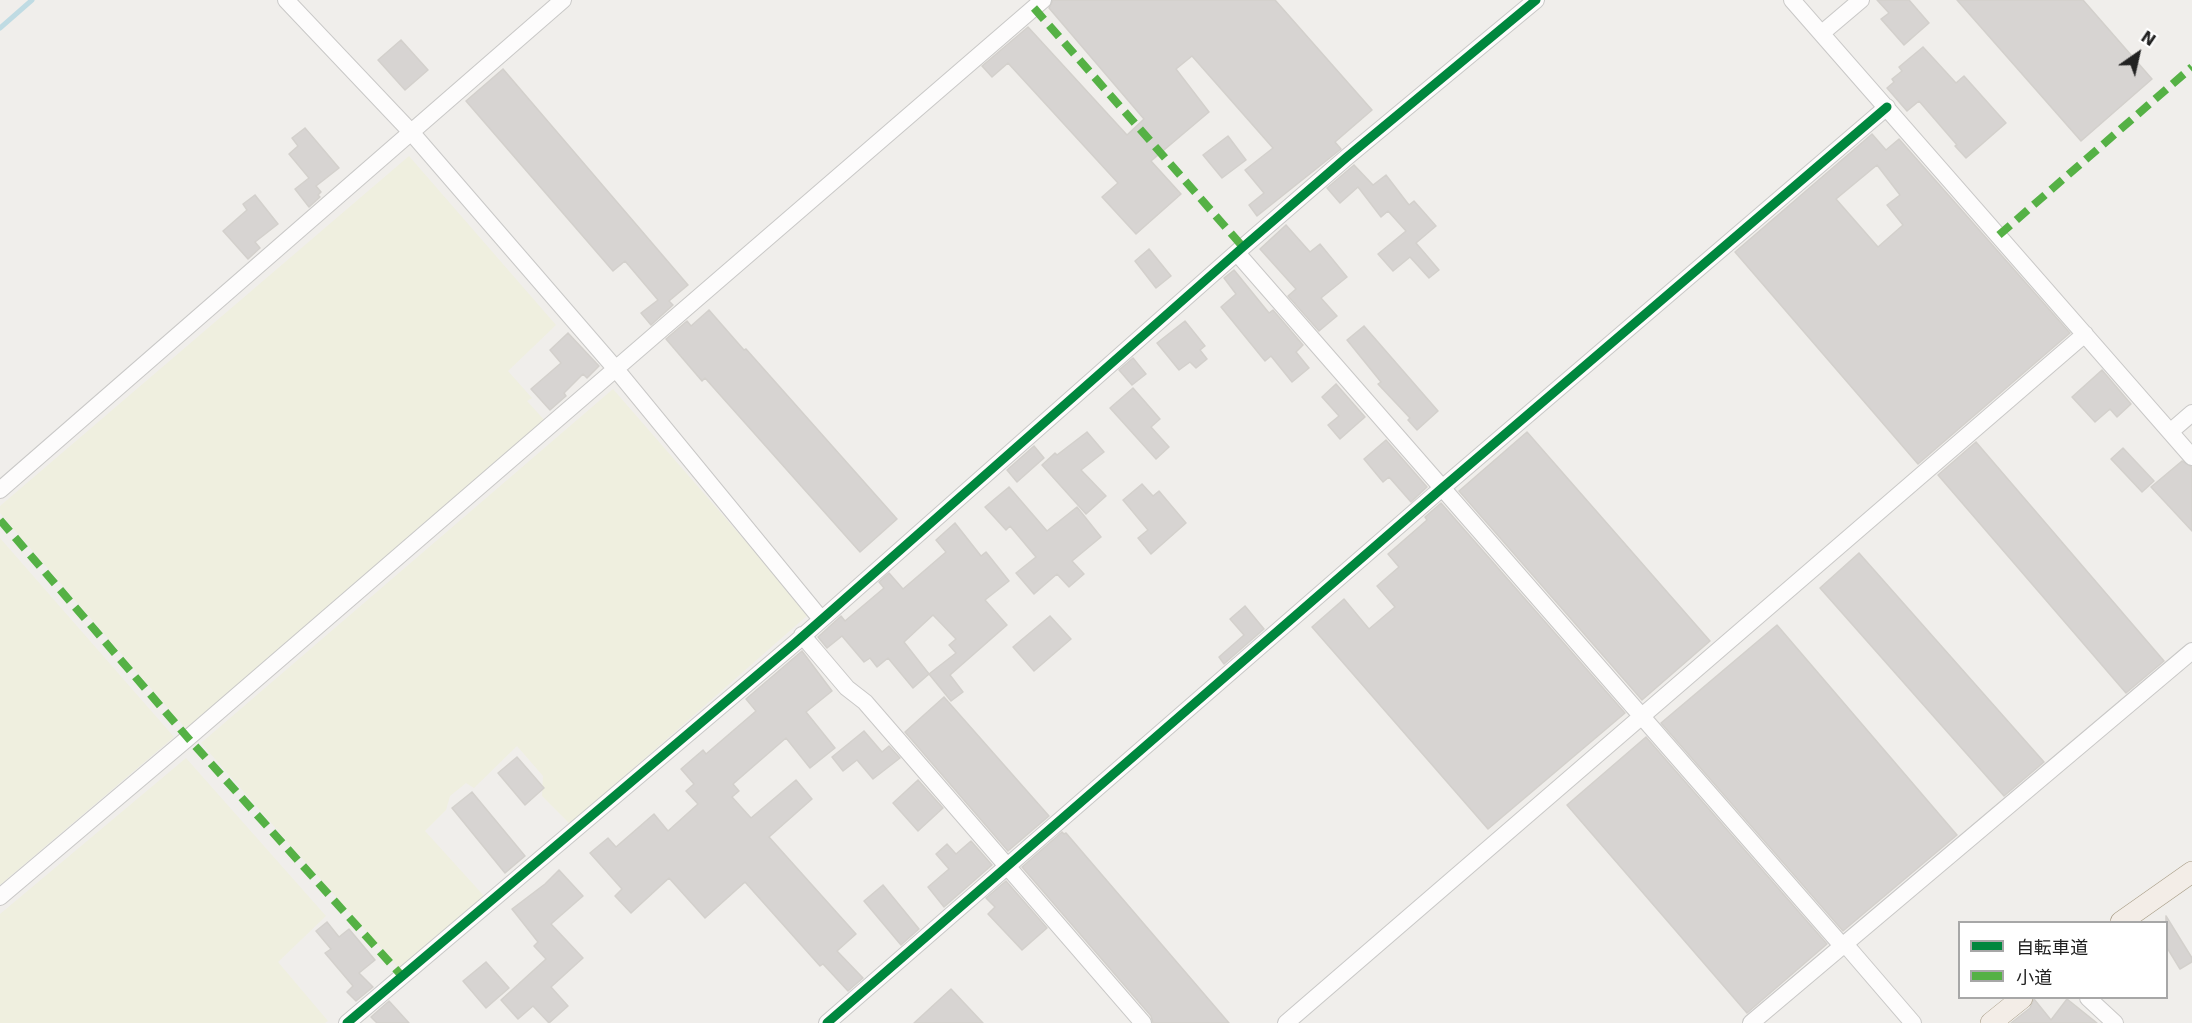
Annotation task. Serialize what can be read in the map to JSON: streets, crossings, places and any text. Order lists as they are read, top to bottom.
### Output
{
  "legend": ["自転車道", "小道"],
  "north": "top right"
}
